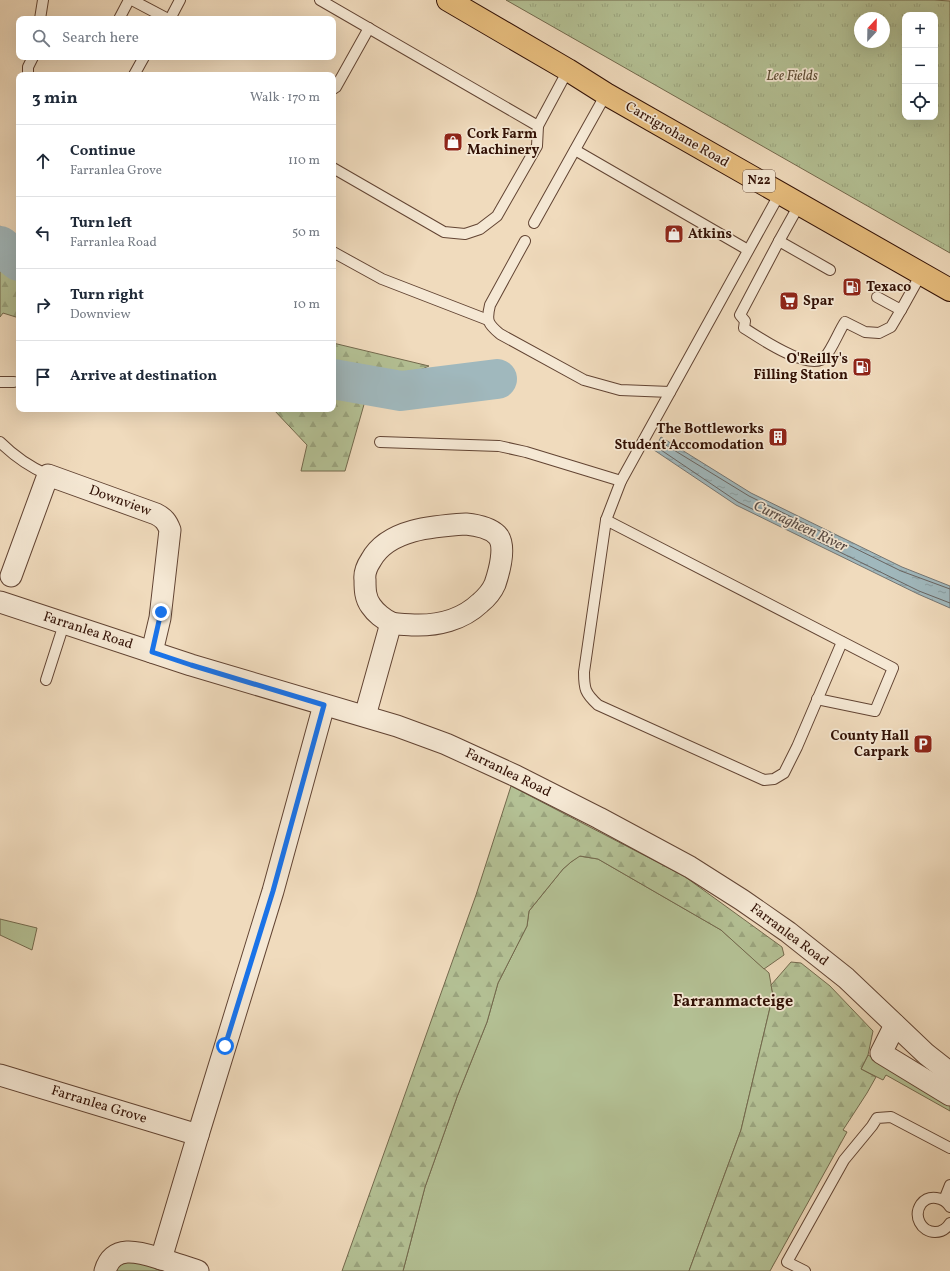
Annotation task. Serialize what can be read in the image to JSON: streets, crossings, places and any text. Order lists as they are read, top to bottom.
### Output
{
  "streets": {
    "highway": ["Carrigrohane Road", "N22"],
    "street": ["Downview", "Farranlea Road", "Farranlea Grove"]
  },
  "crossings": [
    ["Downview", "Farranlea Road"]
  ],
  "districts": ["Farranmacteige"],
  "water": ["Curragheen River"],
  "parks": ["Lee Fields"],
  "places": {
    "shop": ["Cork Farm Machinery", "Atkins"],
    "fuel station": ["Texaco", "O'Reilly's Filling Station"],
    "supermarket": ["Spar"],
    "building": ["The Bottleworks Student Accomodation"],
    "parking": ["County Hall Carpark"]
  },
  "north": "top",
  "page": {
    "map_buttons": ["+", "−"],
    "search": "Search here",
    "heading": ["3 min", "Walk · 170 m"],
    "list": [
      ["Continue", "Farranlea Grove", "110 m"],
      ["Turn left", "Farranlea Road", "50 m"],
      ["Turn right", "Downview", "10 m"],
      "Arrive at destination"
    ]
  }
}
